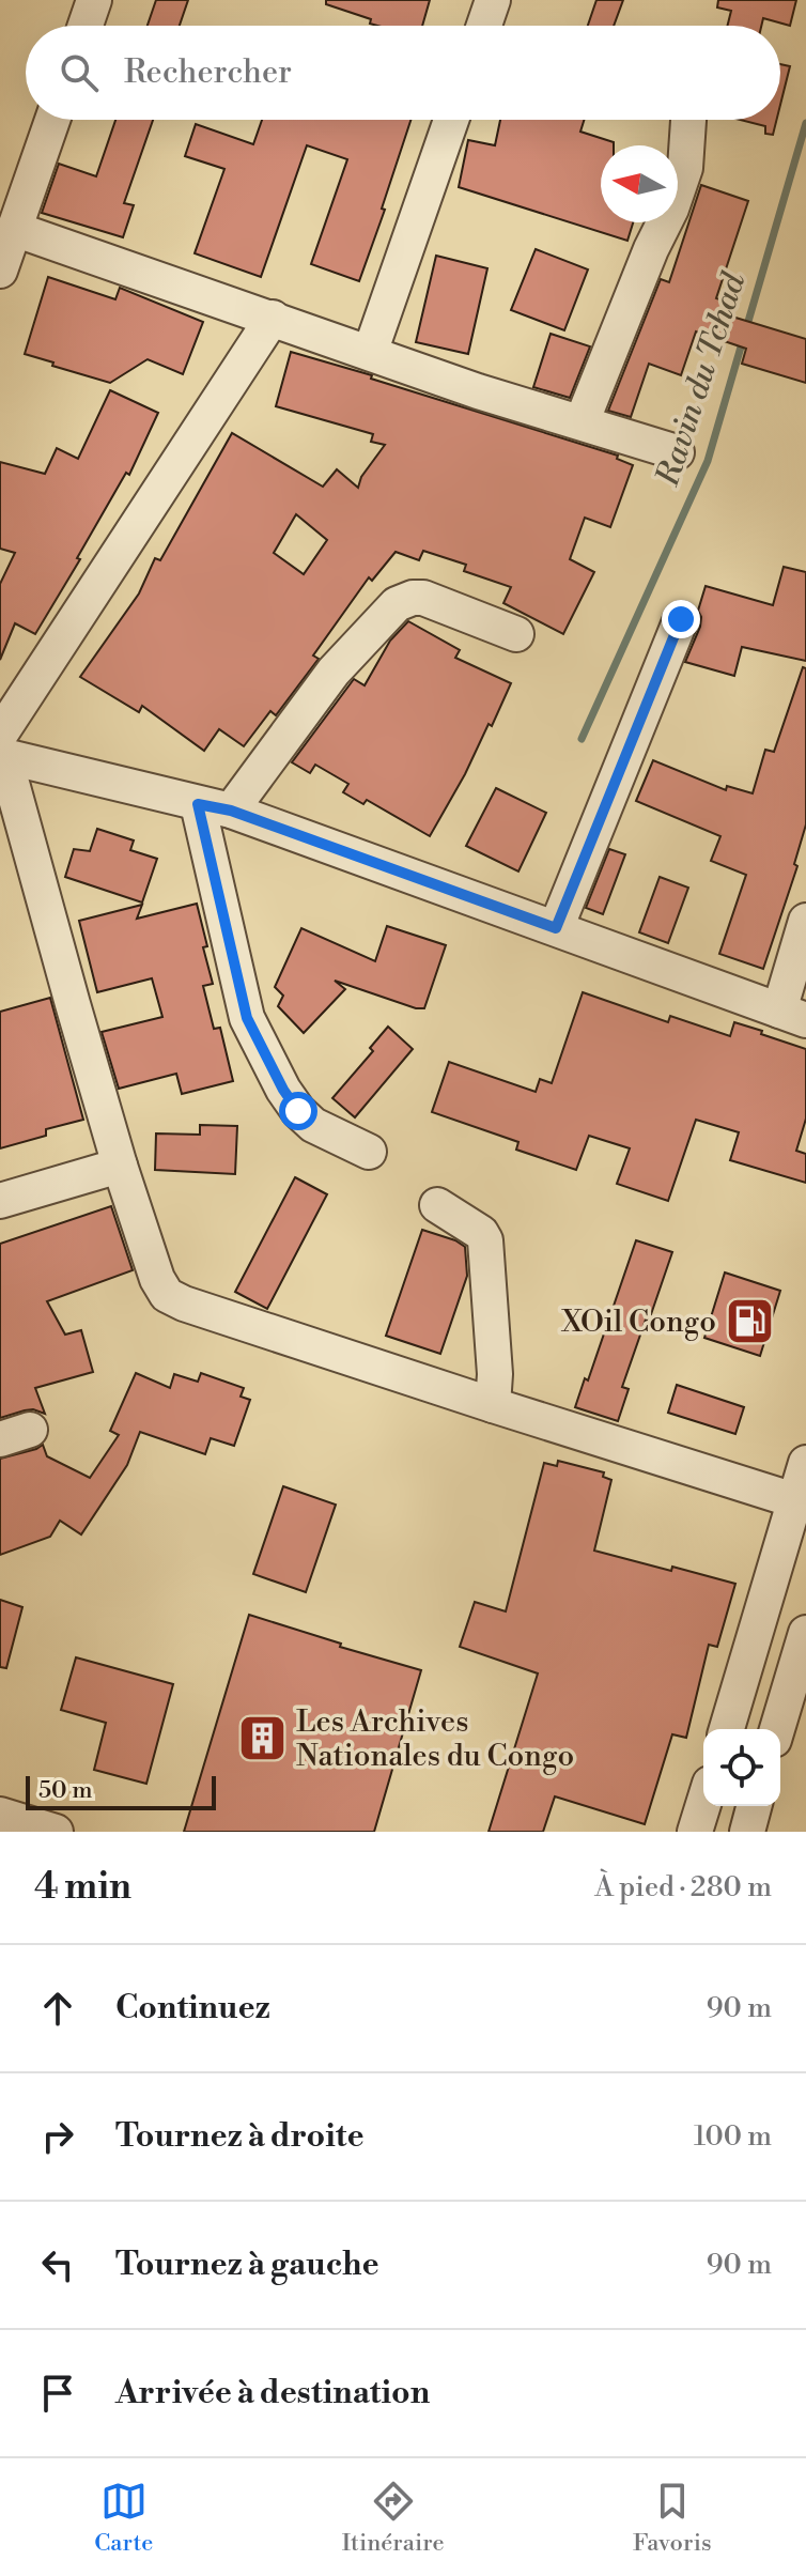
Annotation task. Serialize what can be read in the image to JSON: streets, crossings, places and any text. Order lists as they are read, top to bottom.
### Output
{
  "water": ["Ravin du Tchad"],
  "places": {
    "fuel station": ["XOil Congo"],
    "building": ["Les Archives Nationales du Congo"]
  },
  "scale_bar": "50 m",
  "north": "left",
  "page": {
    "search": "Rechercher",
    "scale": "50 m",
    "heading": ["4 min", "À pied · 280 m"],
    "list": [
      ["Continuez", "90 m"],
      ["Tournez à droite", "100 m"],
      ["Tournez à gauche", "90 m"],
      "Arrivée à destination"
    ],
    "nav": ["Carte", "Itinéraire", "Favoris"]
  }
}
